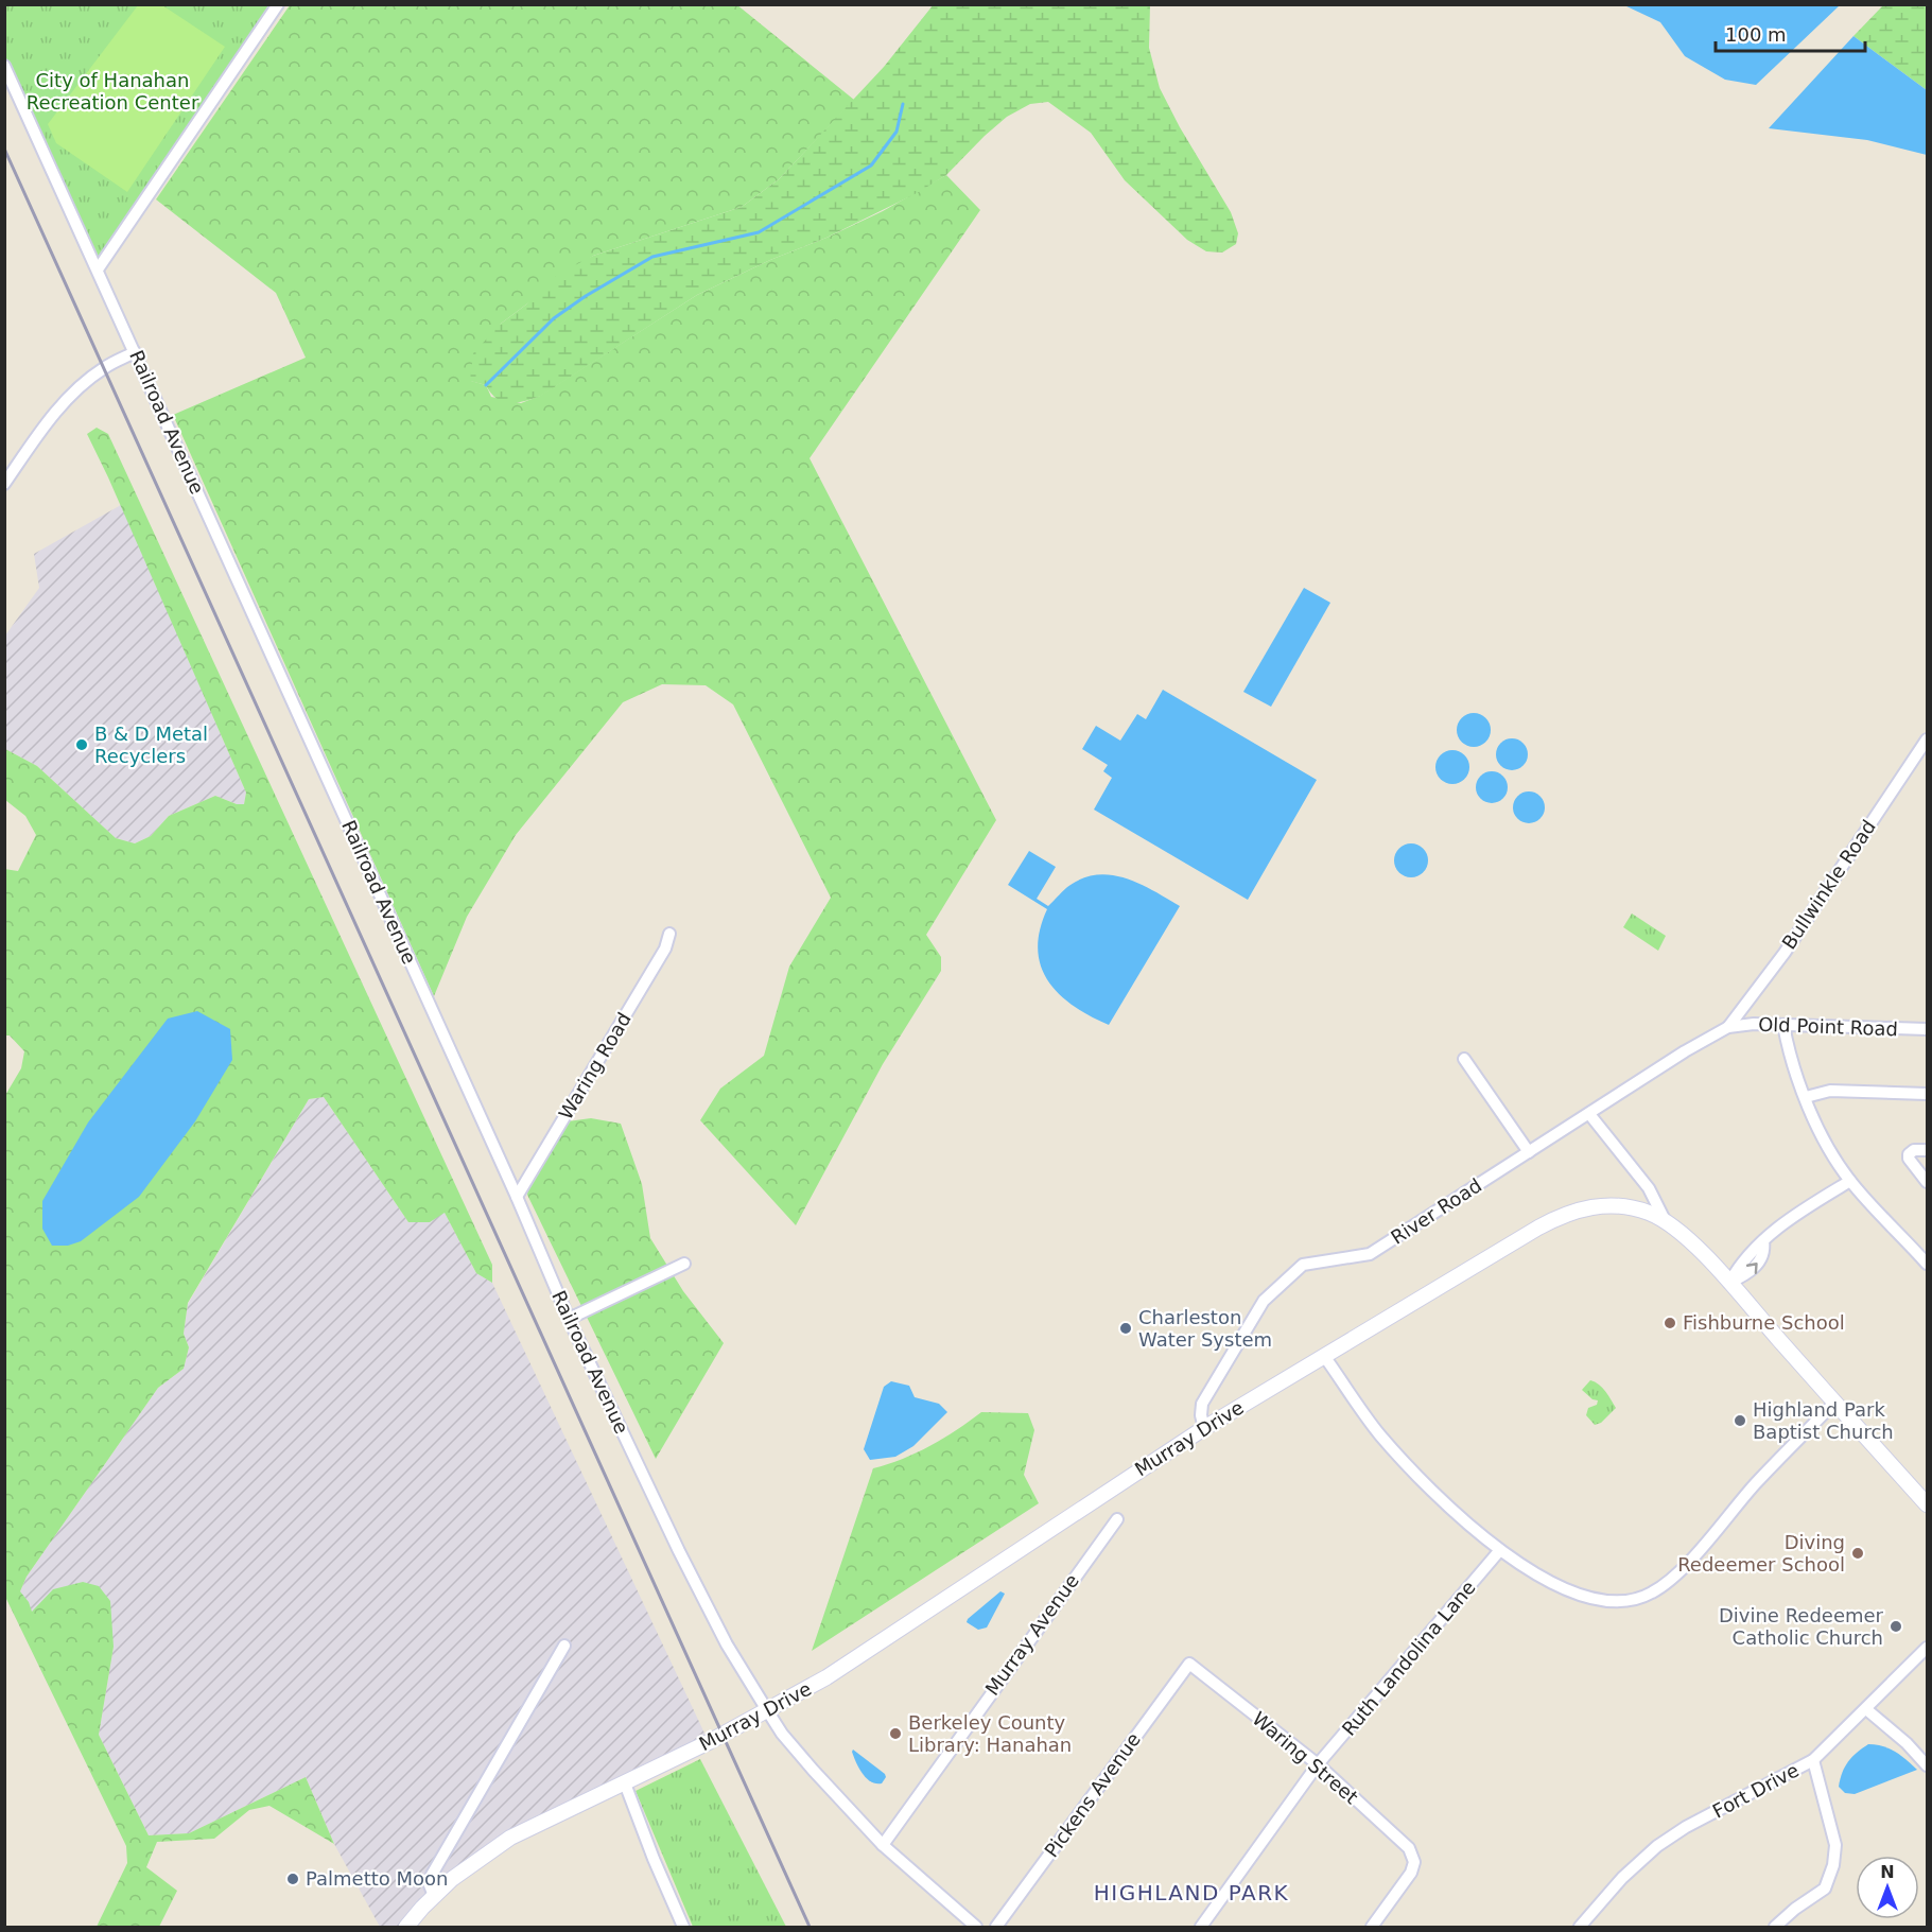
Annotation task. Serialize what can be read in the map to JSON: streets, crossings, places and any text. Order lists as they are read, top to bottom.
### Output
{
  "streets": {
    "street": [
      "Railroad Avenue",
      "Bullwinkle Road",
      "Old Point Road",
      "Waring Road",
      "River Road",
      "Murray Drive",
      "Murray Avenue",
      "Ruth Landolina Lane",
      "Waring Street",
      "Fort Drive",
      "Pickens Avenue"
    ]
  },
  "crossings": [
    ["Railroad Avenue", "Waring Road"],
    ["Railroad Avenue", "Murray Drive"],
    ["Railroad Avenue", "Murray Avenue"],
    ["Bullwinkle Road", "Old Point Road"],
    ["Bullwinkle Road", "River Road"],
    ["Old Point Road", "River Road"],
    ["River Road", "Murray Drive"],
    ["Ruth Landolina Lane", "Waring Street"],
    ["Waring Street", "Pickens Avenue"]
  ],
  "districts": ["HIGHLAND PARK"],
  "parks": ["City of Hanahan Recreation Center"],
  "places": [
    "B & D Metal Recyclers",
    "Fishburne School",
    "Charleston Water System",
    "Highland Park Baptist Church",
    "Diving Redeemer School",
    "Divine Redeemer Catholic Church",
    "Berkeley County Library: Hanahan",
    "Palmetto Moon"
  ],
  "scale_bar": "100 m",
  "north": "top"
}
